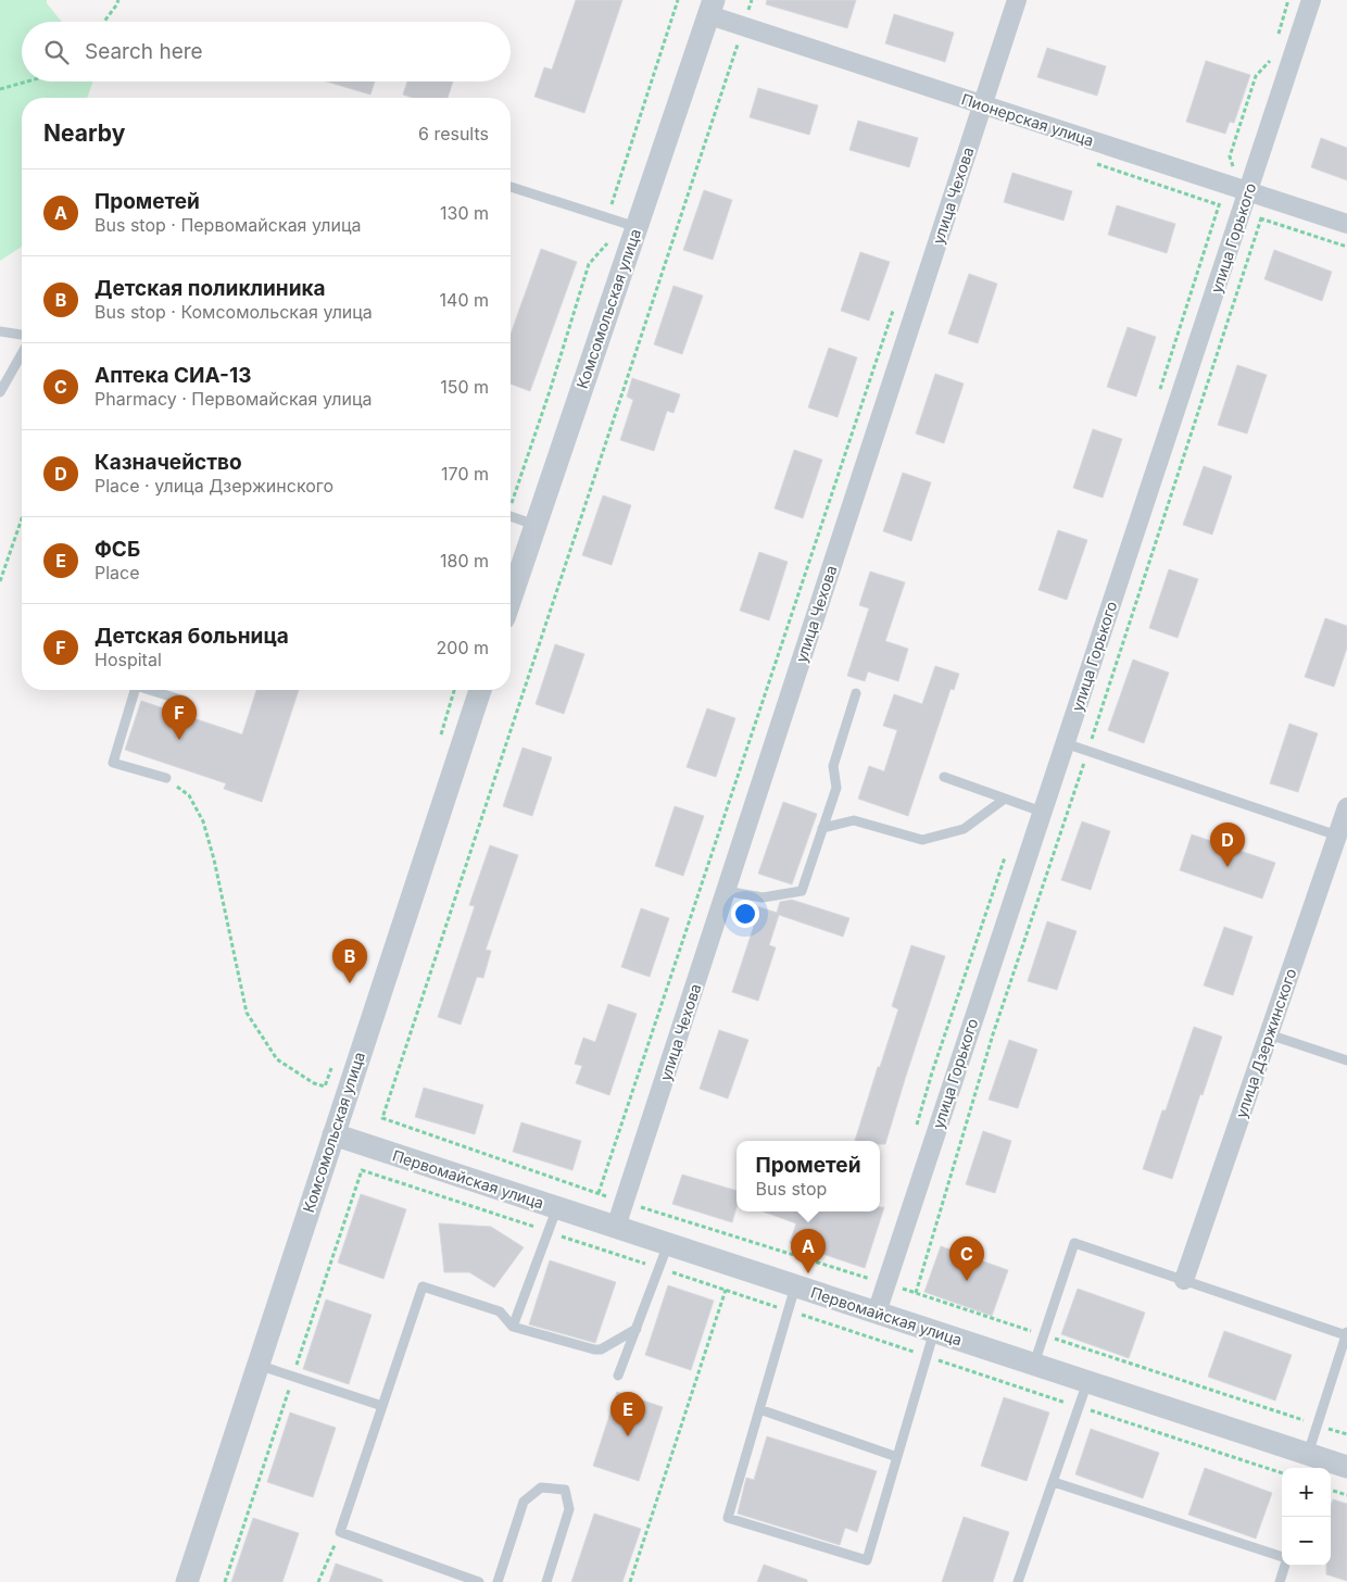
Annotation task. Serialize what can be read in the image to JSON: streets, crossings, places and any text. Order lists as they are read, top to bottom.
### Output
{
  "streets": {
    "street": [
      "Пионерская улица",
      "улица Чехова",
      "улица Горького",
      "Комсомольская улица",
      "улица Дзержинского",
      "Первомайская улица"
    ]
  },
  "crossings": [
    ["Пионерская улица", "улица Чехова"],
    ["Пионерская улица", "улица Горького"],
    ["Пионерская улица", "Комсомольская улица"],
    ["улица Чехова", "Первомайская улица"],
    ["улица Горького", "Первомайская улица"],
    ["Комсомольская улица", "Первомайская улица"]
  ],
  "page": {
    "search": "Search here",
    "heading": ["Nearby", "6 results"],
    "list": [
      {
        "mark": "A",
        "name": "Прометей",
        "note": "Bus stop · Первомайская улица",
        "value": "130 m"
      },
      {
        "mark": "B",
        "name": "Детская поликлиника",
        "note": "Bus stop · Комсомольская улица",
        "value": "140 m"
      },
      {
        "mark": "C",
        "name": "Аптека СИА-13",
        "note": "Pharmacy · Первомайская улица",
        "value": "150 m"
      },
      {
        "mark": "D",
        "name": "Казначейство",
        "note": "Place · улица Дзержинского",
        "value": "170 m"
      },
      {
        "mark": "E",
        "name": "ФСБ",
        "note": "Place",
        "value": "180 m"
      },
      {
        "mark": "F",
        "name": "Детская больница",
        "note": "Hospital",
        "value": "200 m"
      }
    ],
    "pins": [
      "F",
      "D",
      "B",
      "A",
      "C",
      "E"
    ],
    "popup": ["Прометей", "Bus stop"],
    "map_buttons": ["+", "−"]
  }
}
